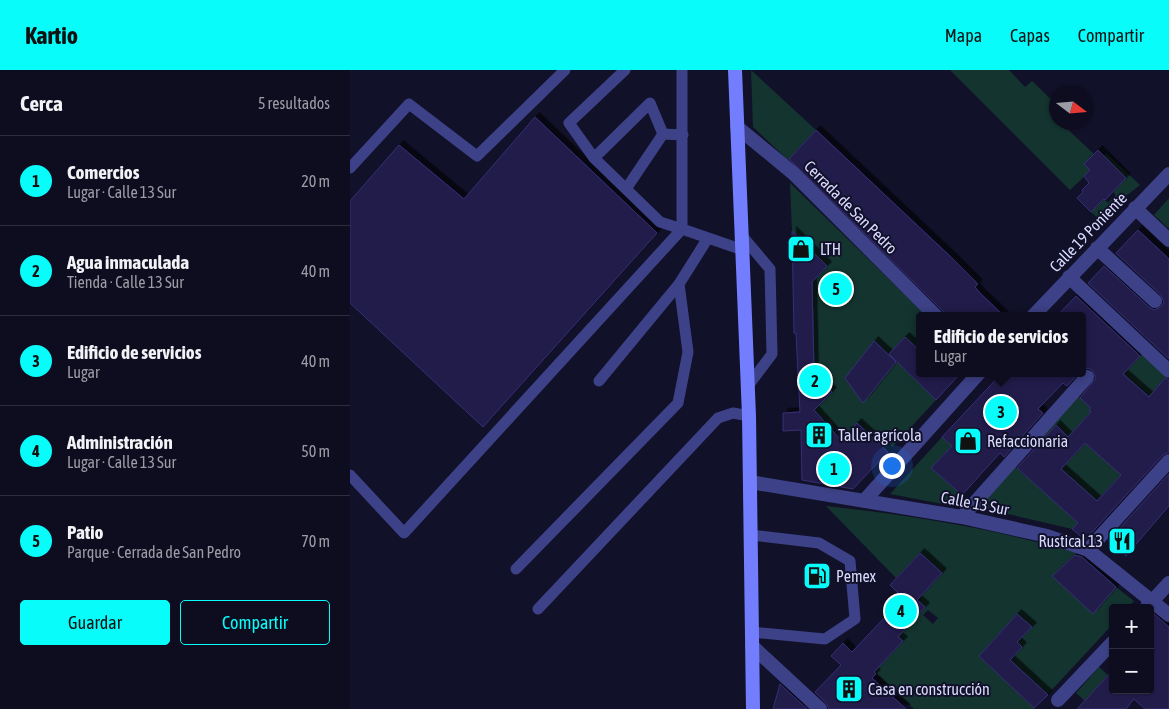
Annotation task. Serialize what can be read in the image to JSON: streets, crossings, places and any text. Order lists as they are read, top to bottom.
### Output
{
  "streets": {
    "street": ["Cerrada de San Pedro", "Calle 19 Poniente", "Calle 13 Sur"]
  },
  "places": {
    "shop": ["LTH", "Refaccionaria"],
    "building": ["Taller agrícola", "Casa en construcción"],
    "restaurant": ["Rustical 13"],
    "fuel station": ["Pemex"]
  },
  "north": "right",
  "page": {
    "header": "Kartio",
    "nav": ["Mapa", "Capas", "Compartir"],
    "heading": ["Cerca", "5 resultados"],
    "list": [
      {
        "mark": "1",
        "name": "Comercios",
        "note": "Lugar · Calle 13 Sur",
        "value": "20 m"
      },
      {
        "mark": "2",
        "name": "Agua inmaculada",
        "note": "Tienda · Calle 13 Sur",
        "value": "40 m"
      },
      {
        "mark": "3",
        "name": "Edificio de servicios",
        "note": "Lugar",
        "value": "40 m"
      },
      {
        "mark": "4",
        "name": "Administración",
        "note": "Lugar · Calle 13 Sur",
        "value": "50 m"
      },
      {
        "mark": "5",
        "name": "Patio",
        "note": "Parque · Cerrada de San Pedro",
        "value": "70 m"
      }
    ],
    "pins": [
      "5",
      "2",
      "3",
      "1",
      "4"
    ],
    "popup": ["Edificio de servicios", "Lugar"],
    "buttons": ["Guardar", "Compartir"],
    "map_buttons": ["+", "−"]
  }
}
